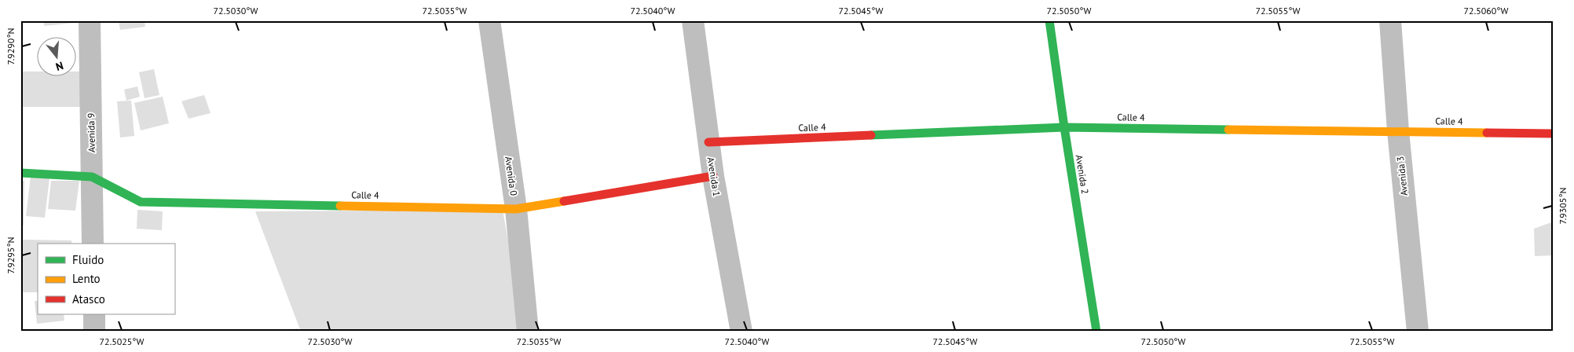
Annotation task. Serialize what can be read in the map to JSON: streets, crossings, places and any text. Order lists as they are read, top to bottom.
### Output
{
  "streets": {
    "street": [
      "Calle 4",
      "Avenida 9",
      "Avenida 2",
      "Avenida 0",
      "Avenida 3",
      "Avenida 1"
    ]
  },
  "crossings": [
    ["Calle 4", "Avenida 9"],
    ["Calle 4", "Avenida 2"],
    ["Calle 4", "Avenida 0"],
    ["Calle 4", "Avenida 3"],
    ["Calle 4", "Avenida 1"]
  ],
  "legend": ["Fluido", "Lento", "Atasco"],
  "north": "bottom",
  "coordinates": [
    "72.5030°W",
    "72.5035°W",
    "72.5040°W",
    "72.5045°W",
    "72.5050°W",
    "72.5055°W",
    "72.5060°W",
    "7.9290°N",
    "7.9305°N",
    "7.9295°N",
    "72.5025°W"
  ]
}
